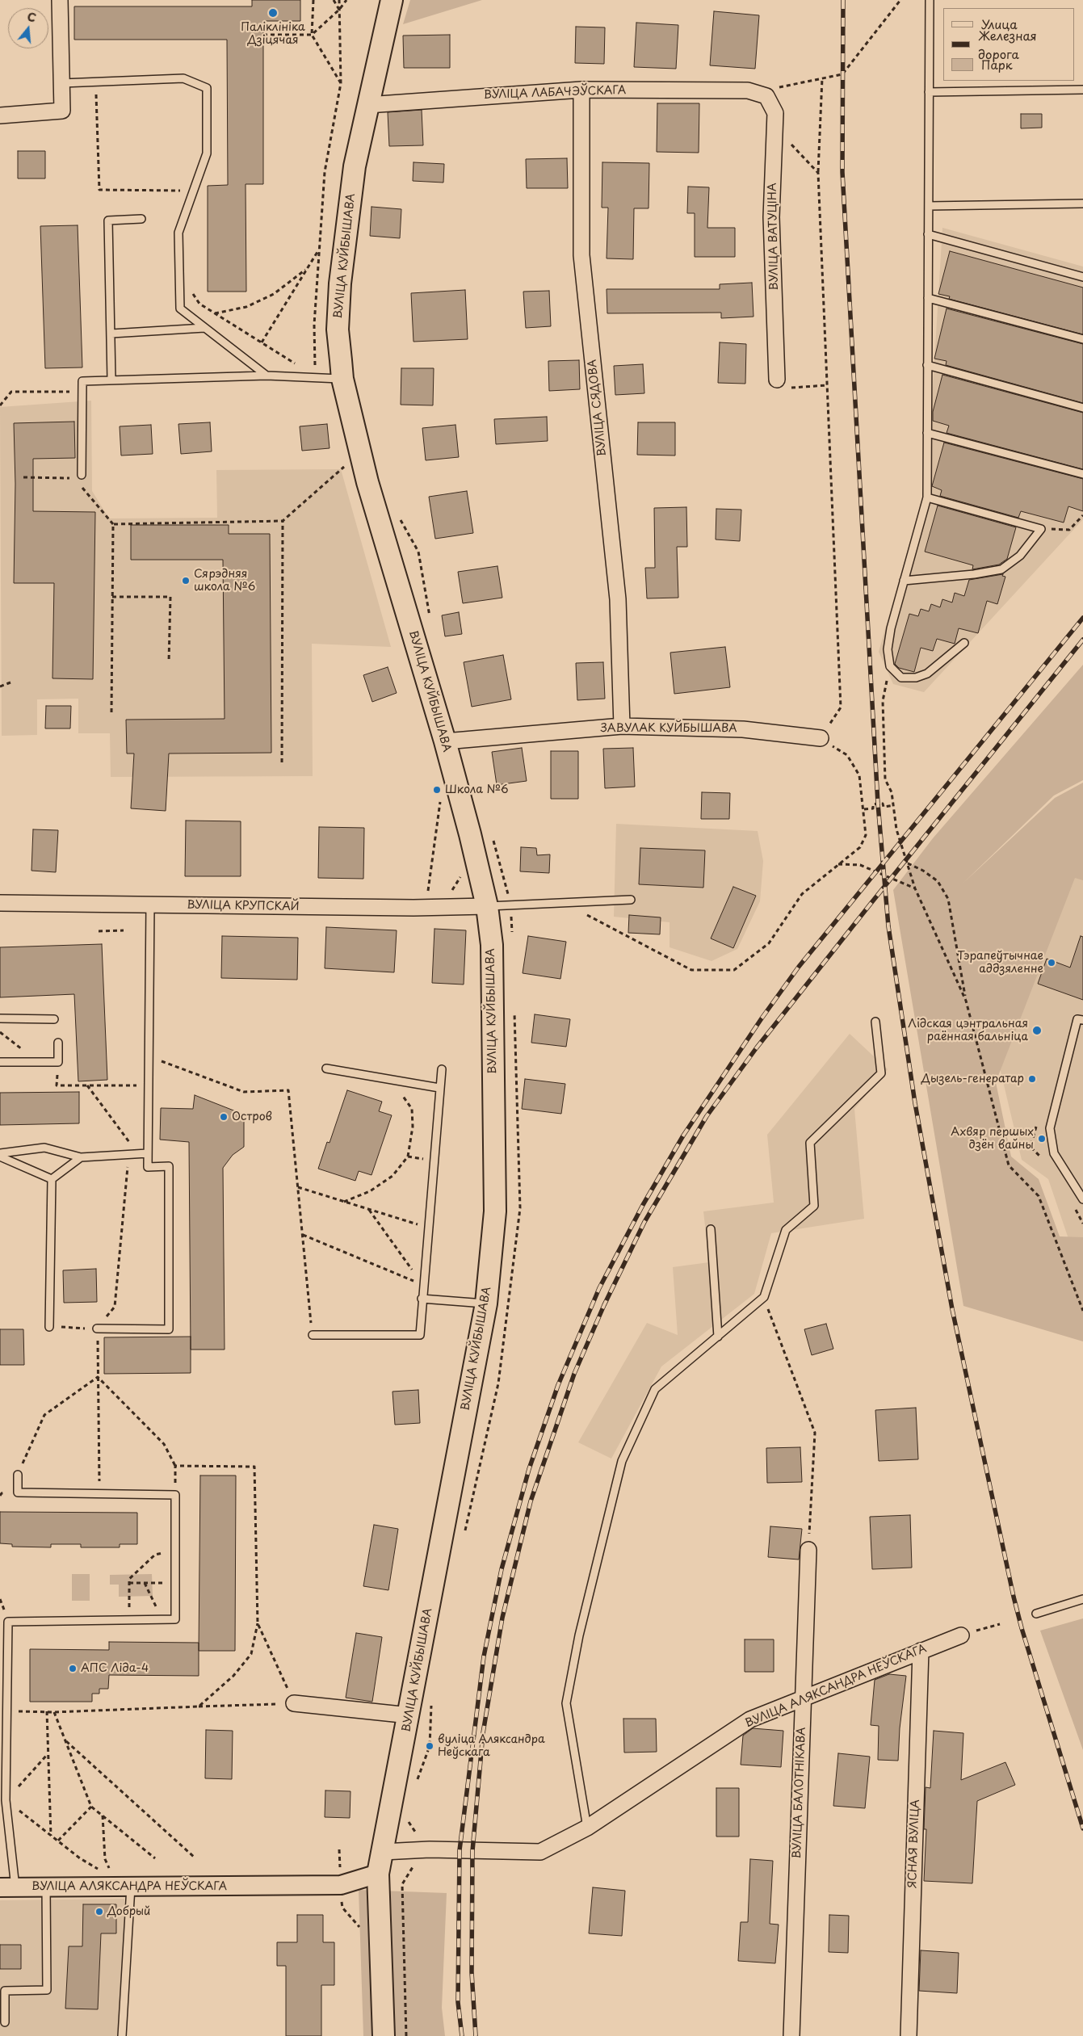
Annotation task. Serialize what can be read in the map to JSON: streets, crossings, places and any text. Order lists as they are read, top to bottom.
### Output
{
  "streets": {
    "main road": ["ВУЛІЦА КУЙБЫШАВА"],
    "street": [
      "ВУЛІЦА ЛАБАЧЭЎСКАГА",
      "ВУЛІЦА ВАТУЦІНА",
      "ВУЛІЦА СЯДОВА",
      "ЗАВУЛАК КУЙБЫШАВА",
      "ВУЛІЦА КРУПСКАЙ",
      "ВУЛІЦА АЛЯКСАНДРА НЕЎСКАГА",
      "ВУЛІЦА БАЛОТНІКАВА",
      "ЯСНАЯ ВУЛІЦА"
    ]
  },
  "crossings": [
    ["ВУЛІЦА ЛАБАЧЭЎСКАГА", "ВУЛІЦА ВАТУЦІНА"],
    ["ВУЛІЦА ЛАБАЧЭЎСКАГА", "ВУЛІЦА КУЙБЫШАВА"],
    ["ВУЛІЦА ЛАБАЧЭЎСКАГА", "ВУЛІЦА СЯДОВА"],
    ["ВУЛІЦА КУЙБЫШАВА", "ЗАВУЛАК КУЙБЫШАВА"],
    ["ВУЛІЦА КУЙБЫШАВА", "ВУЛІЦА КРУПСКАЙ"],
    ["ВУЛІЦА КУЙБЫШАВА", "ВУЛІЦА АЛЯКСАНДРА НЕЎСКАГА"],
    ["ВУЛІЦА СЯДОВА", "ЗАВУЛАК КУЙБЫШАВА"],
    ["ВУЛІЦА АЛЯКСАНДРА НЕЎСКАГА", "ВУЛІЦА БАЛОТНІКАВА"],
    ["ВУЛІЦА АЛЯКСАНДРА НЕЎСКАГА", "ЯСНАЯ ВУЛІЦА"]
  ],
  "places": [
    "Паліклініка Дзіцячая",
    "Сярэдняя школа №6",
    "Школа №6",
    "Тэрапеўтычнае аддзяленне",
    "Лідская цэнтральная раённая бальніца",
    "Дызель-генератар",
    "Остров",
    "Ахвяр першых дзён вайны",
    "АПС Ліда-4",
    "вуліца Аляксандра Неўскага",
    "Добрый"
  ],
  "legend": ["Улица", "Железная дорога", "Парк"],
  "north": "top"
}
